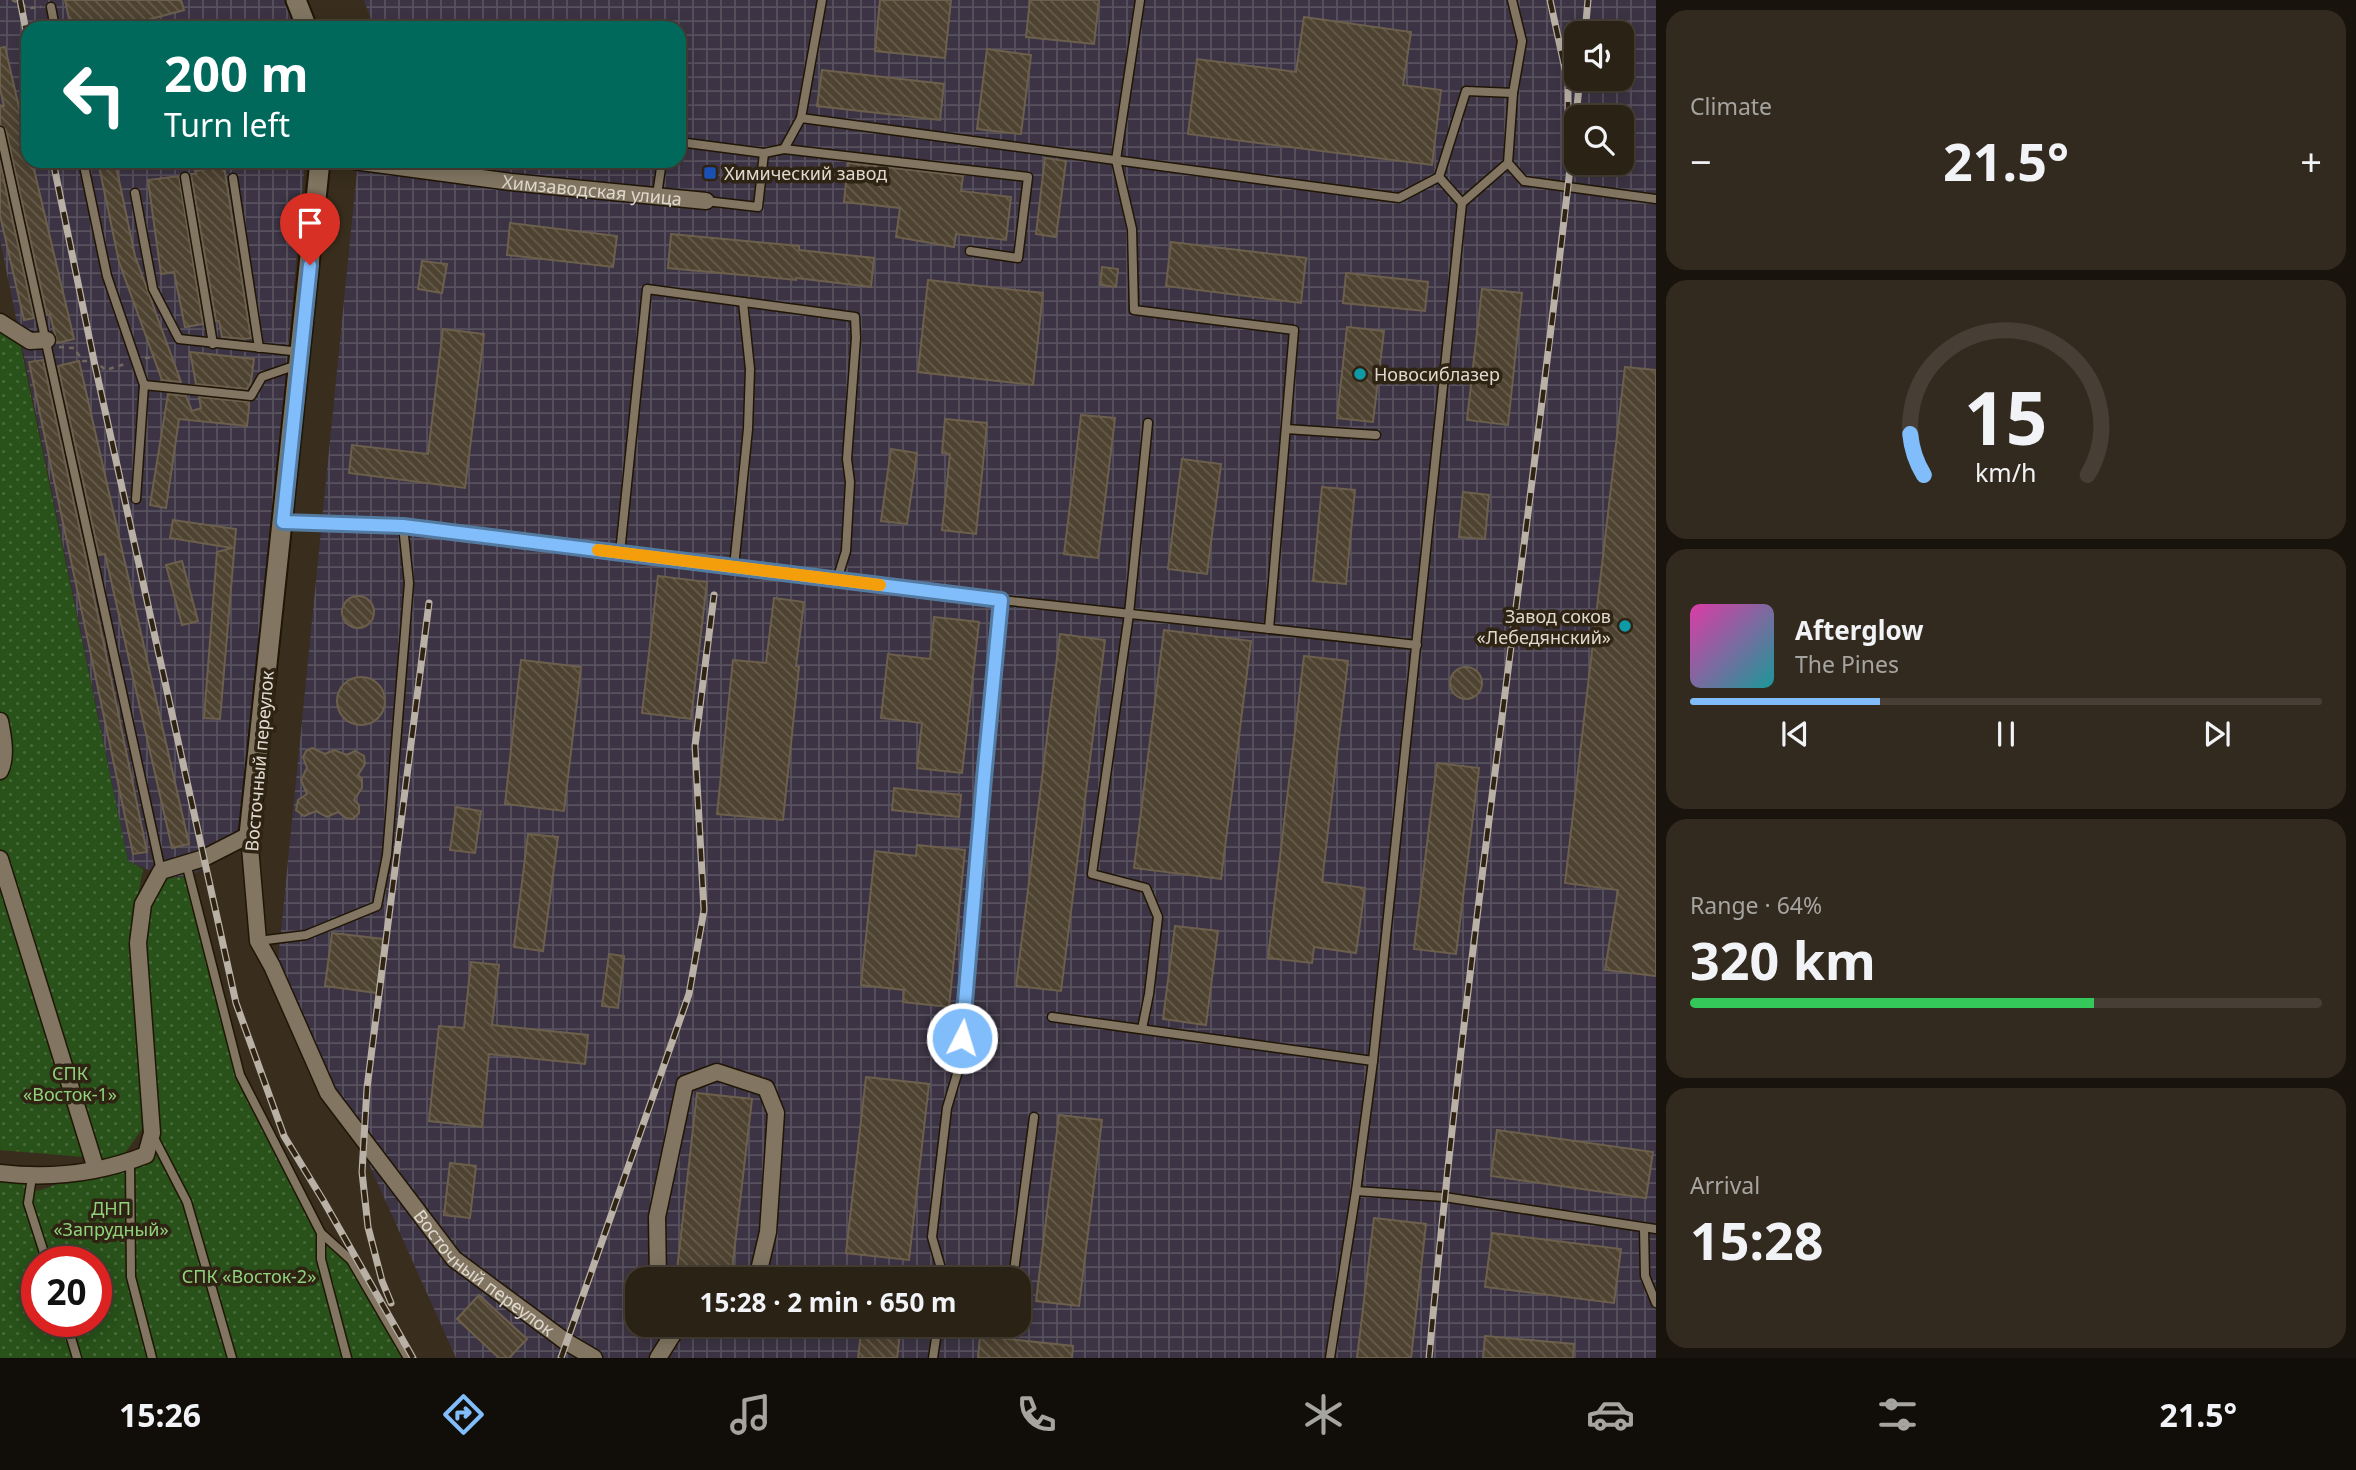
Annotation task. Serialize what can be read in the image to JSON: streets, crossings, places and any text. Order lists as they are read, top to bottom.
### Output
{
  "streets": {
    "street": ["Химзаводская улица", "Восточный переулок"]
  },
  "parks": ["СПК «Восток-1»", "ДНП «Запрудный»", "СПК «Восток-2»"],
  "places": {
    "transit": ["Химический завод"],
    "other": ["Новосиблазер", "Завод соков «Лебедянский»"]
  },
  "page": {
    "tile": [
      "Climate",
      ["Range · 64%", "320 km"],
      ["Arrival", "15:28"]
    ],
    "turn": ["200 m", "Turn left"],
    "heat": ["−", "21.5°", "+"],
    "song": ["Afterglow", "The Pines"],
    "limit": "20",
    "trip": "15:28 · 2 min · 650 m",
    "tabs": ["15:26", "21.5°"],
    "gauge": ["15", "km/h"]
  }
}
